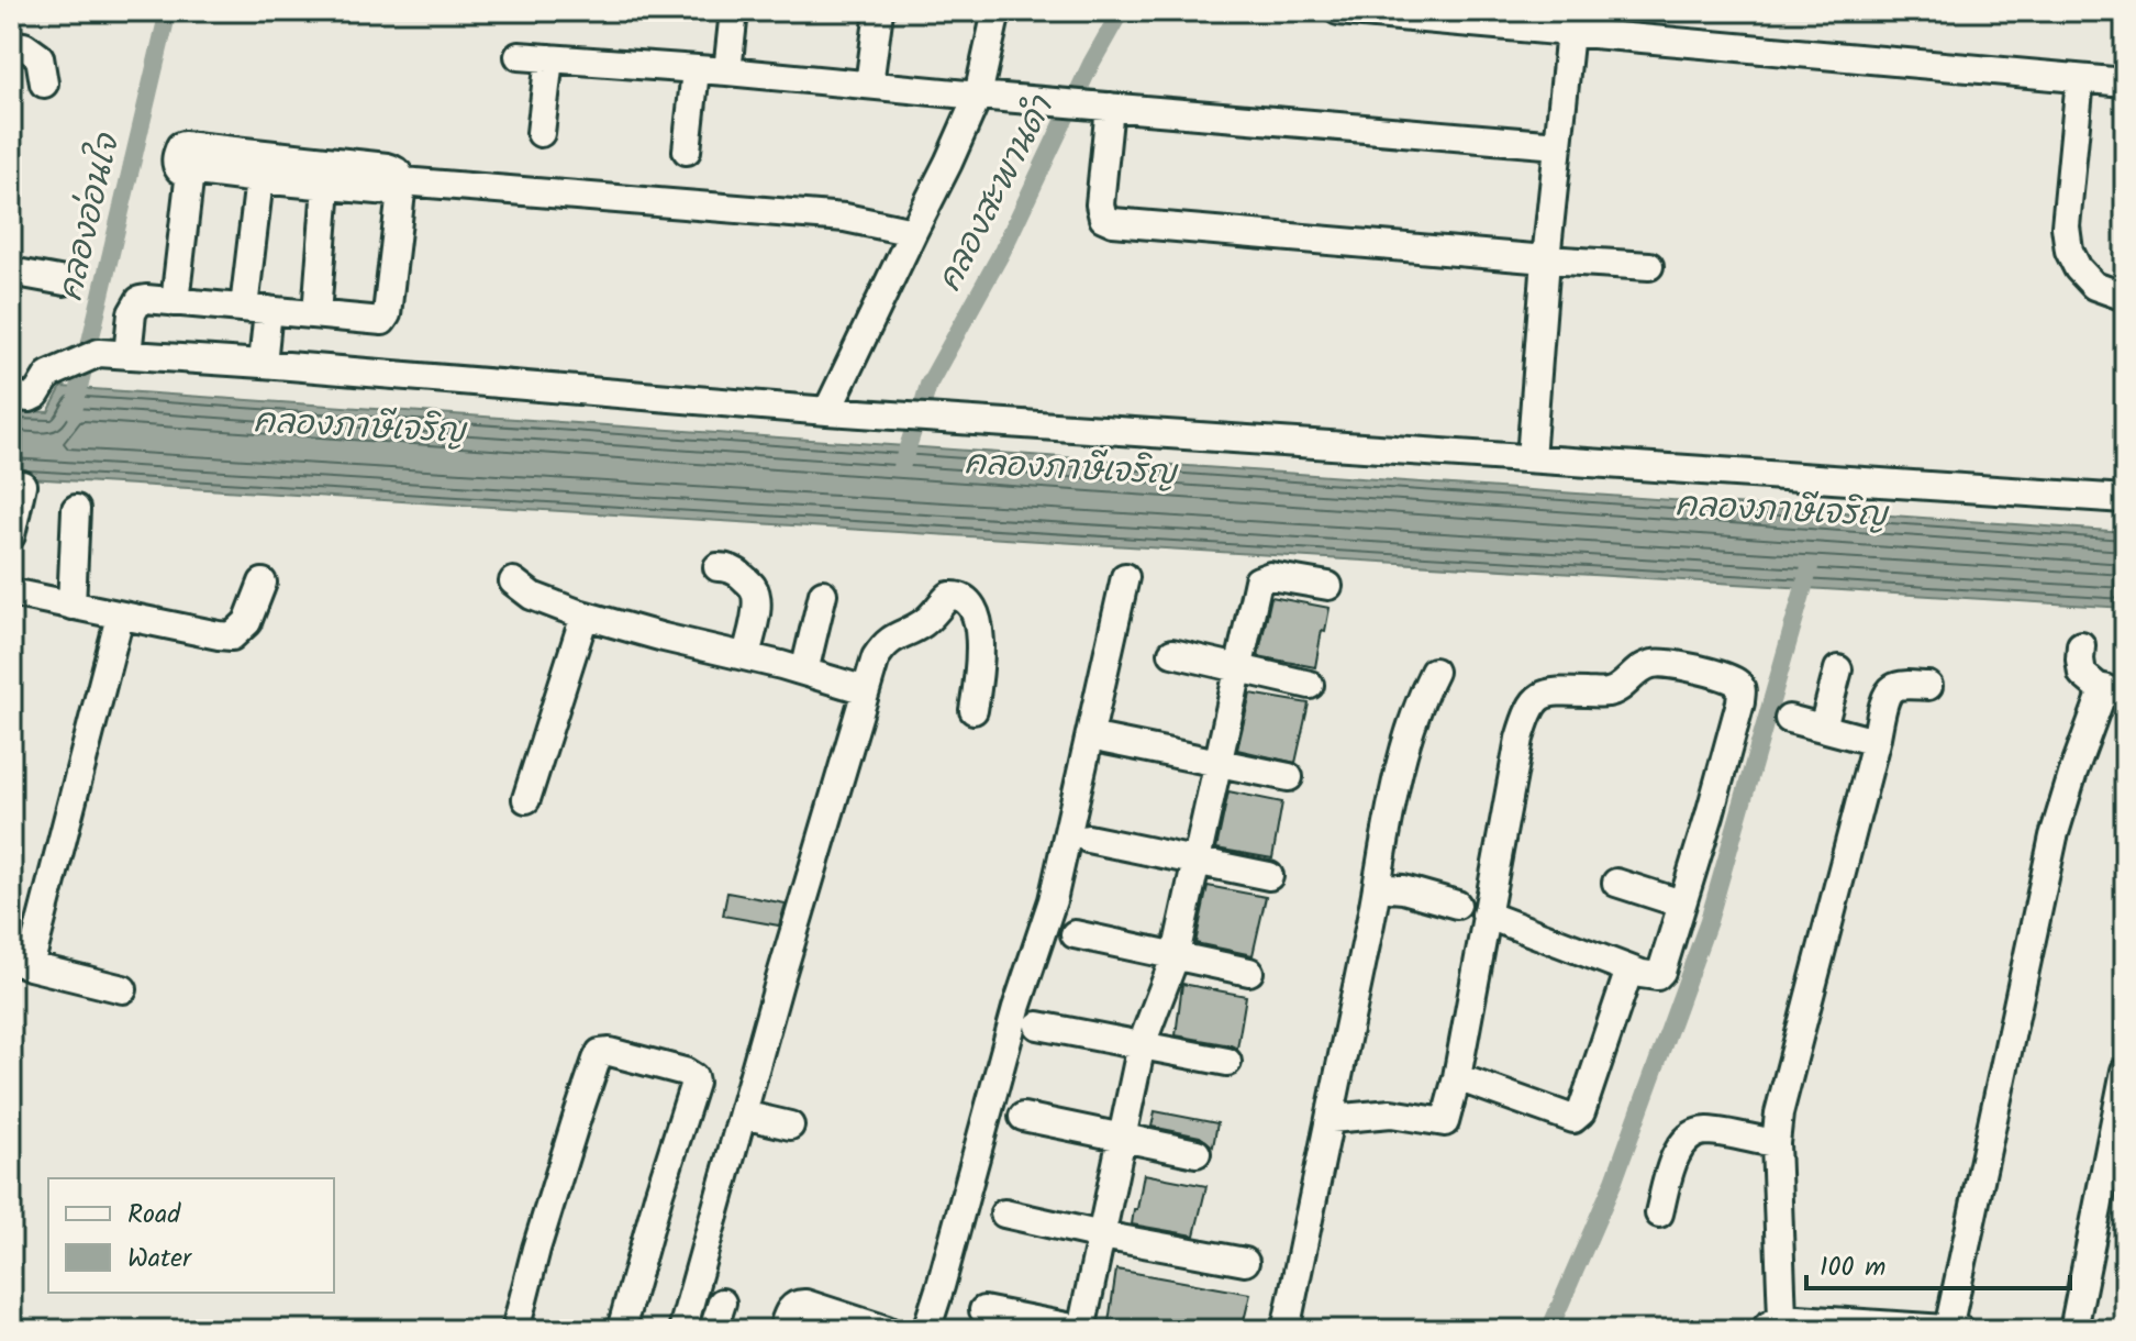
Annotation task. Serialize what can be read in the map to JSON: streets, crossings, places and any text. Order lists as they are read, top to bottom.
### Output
{
  "water": ["คลองสะพานดำ", "คลองอ่อนใจ", "คลองภาษีเจริญ"],
  "legend": ["Road", "Water"],
  "scale_bar": "100 m"
}
